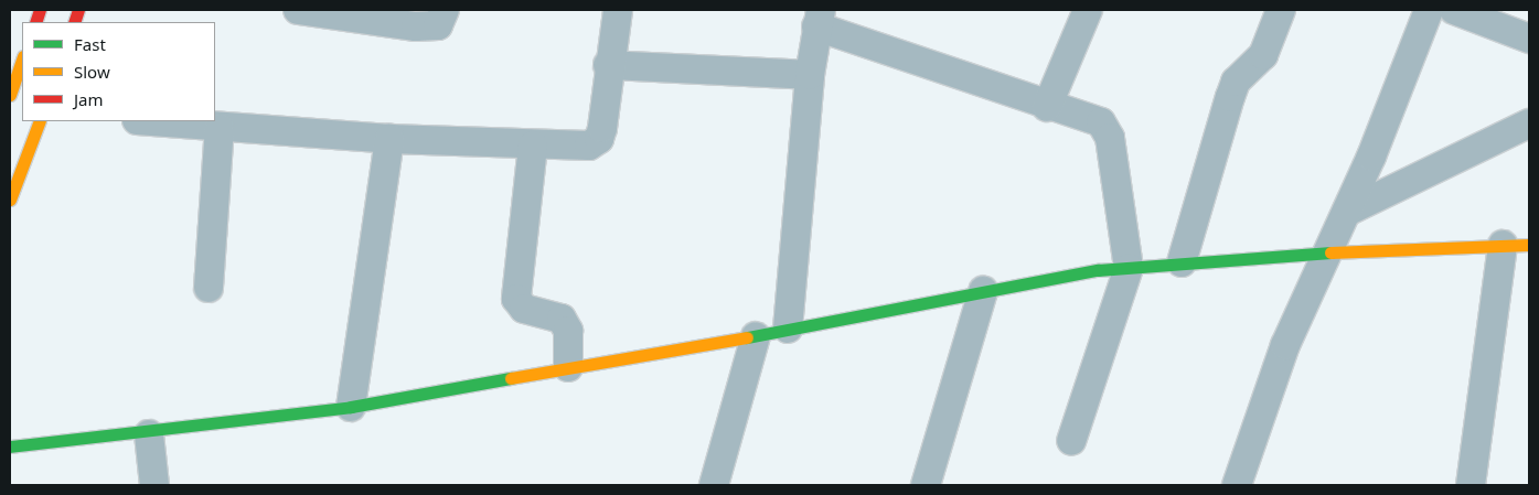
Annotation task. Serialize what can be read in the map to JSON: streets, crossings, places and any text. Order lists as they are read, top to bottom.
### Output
{
  "legend": ["Fast", "Slow", "Jam"]
}
